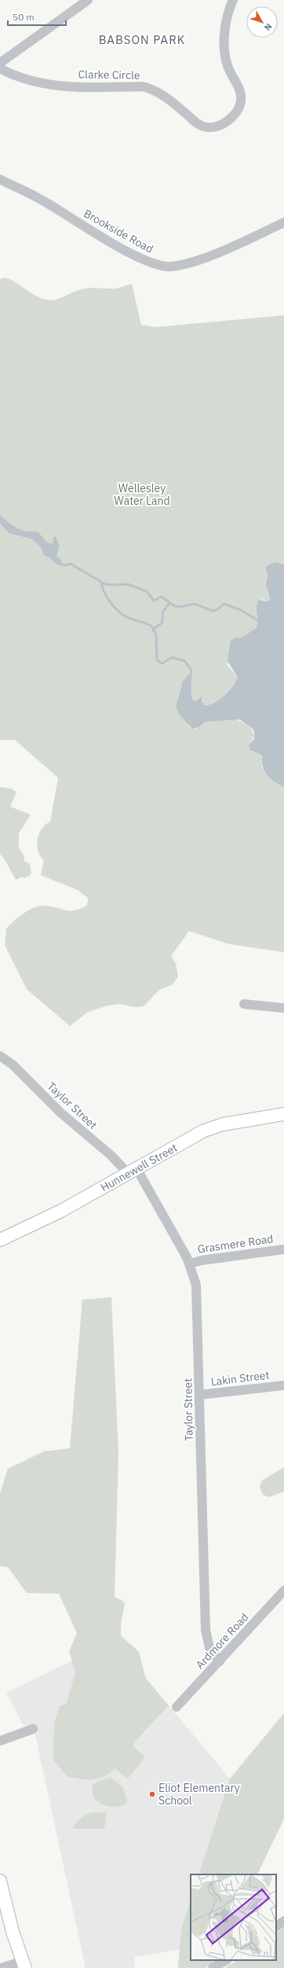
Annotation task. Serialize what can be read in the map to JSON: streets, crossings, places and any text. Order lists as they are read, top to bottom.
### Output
{
  "streets": {
    "main road": ["Hunnewell Street"],
    "street": [
      "Clarke Circle",
      "Brookside Road",
      "Taylor Street",
      "Grasmere Road",
      "Lakin Street",
      "Ardmore Road"
    ]
  },
  "crossings": [
    ["Taylor Street", "Hunnewell Street"],
    ["Taylor Street", "Grasmere Road"],
    ["Taylor Street", "Lakin Street"],
    ["Taylor Street", "Ardmore Road"]
  ],
  "districts": ["BABSON PARK"],
  "parks": ["Wellesley Water Land"],
  "places": ["Eliot Elementary School"],
  "scale_bar": "50 m",
  "north": "bottom right"
}
